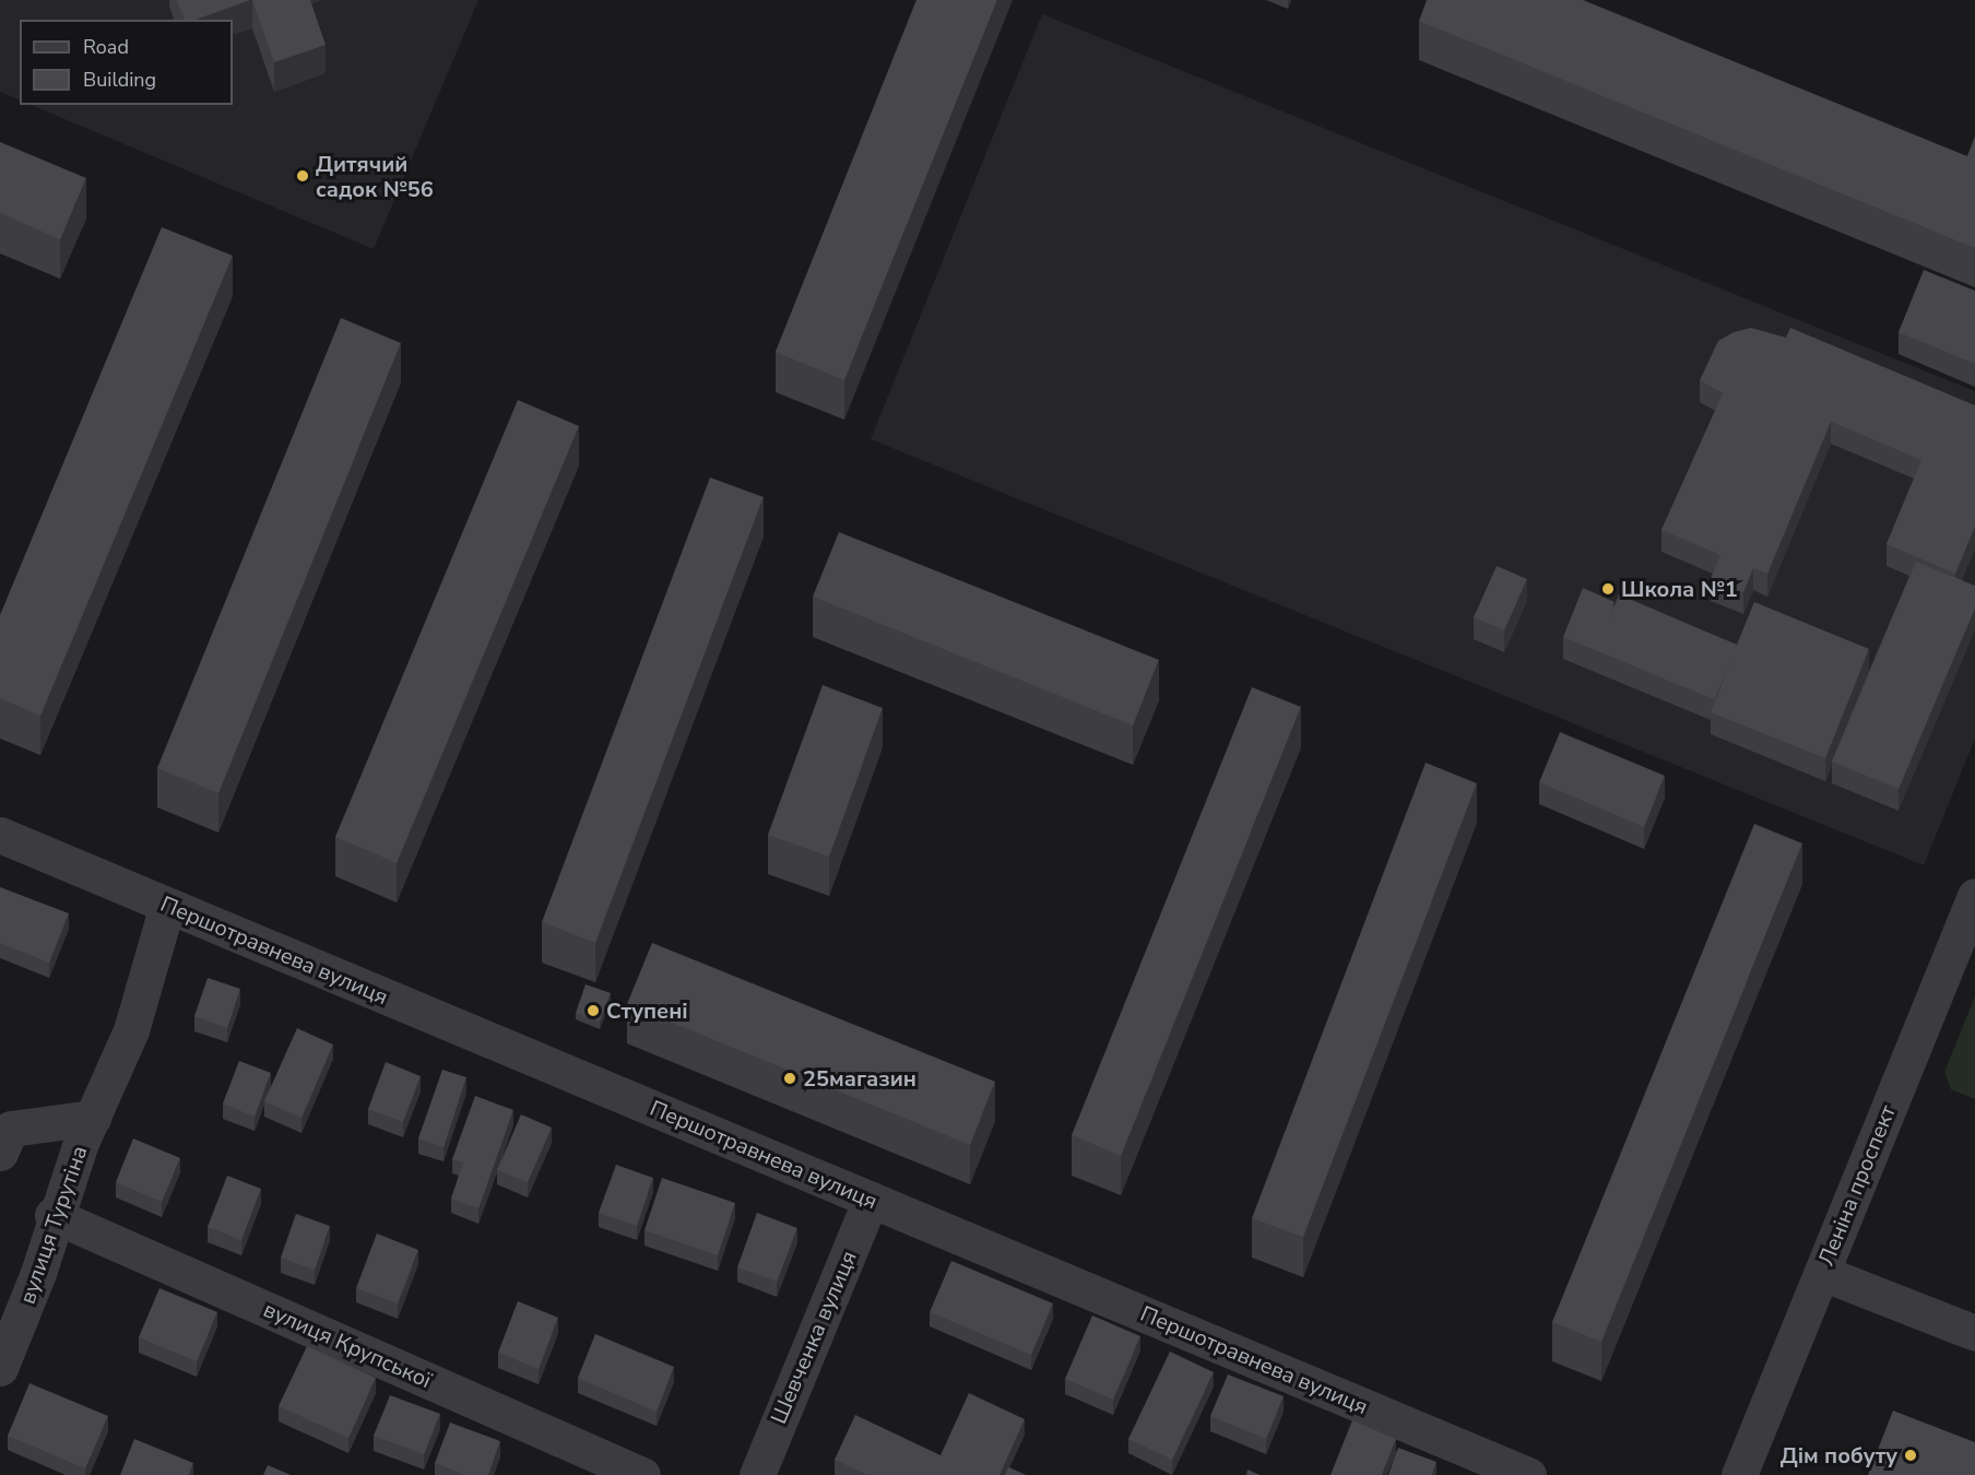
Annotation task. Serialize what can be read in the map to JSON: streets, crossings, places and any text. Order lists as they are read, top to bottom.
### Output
{
  "streets": {
    "street": [
      "Першотравнева вулиця",
      "Леніна проспект",
      "вулиця Турутіна",
      "Шевченка вулиця",
      "вулиця Крупської"
    ]
  },
  "crossings": [
    ["Першотравнева вулиця", "вулиця Турутіна"],
    ["Першотравнева вулиця", "Шевченка вулиця"],
    ["вулиця Турутіна", "вулиця Крупської"]
  ],
  "places": [
    "Дитячий садок №56",
    "Школа №1",
    "Ступені",
    "25магазин",
    "Дім побуту"
  ],
  "legend": ["Road", "Building"]
}
